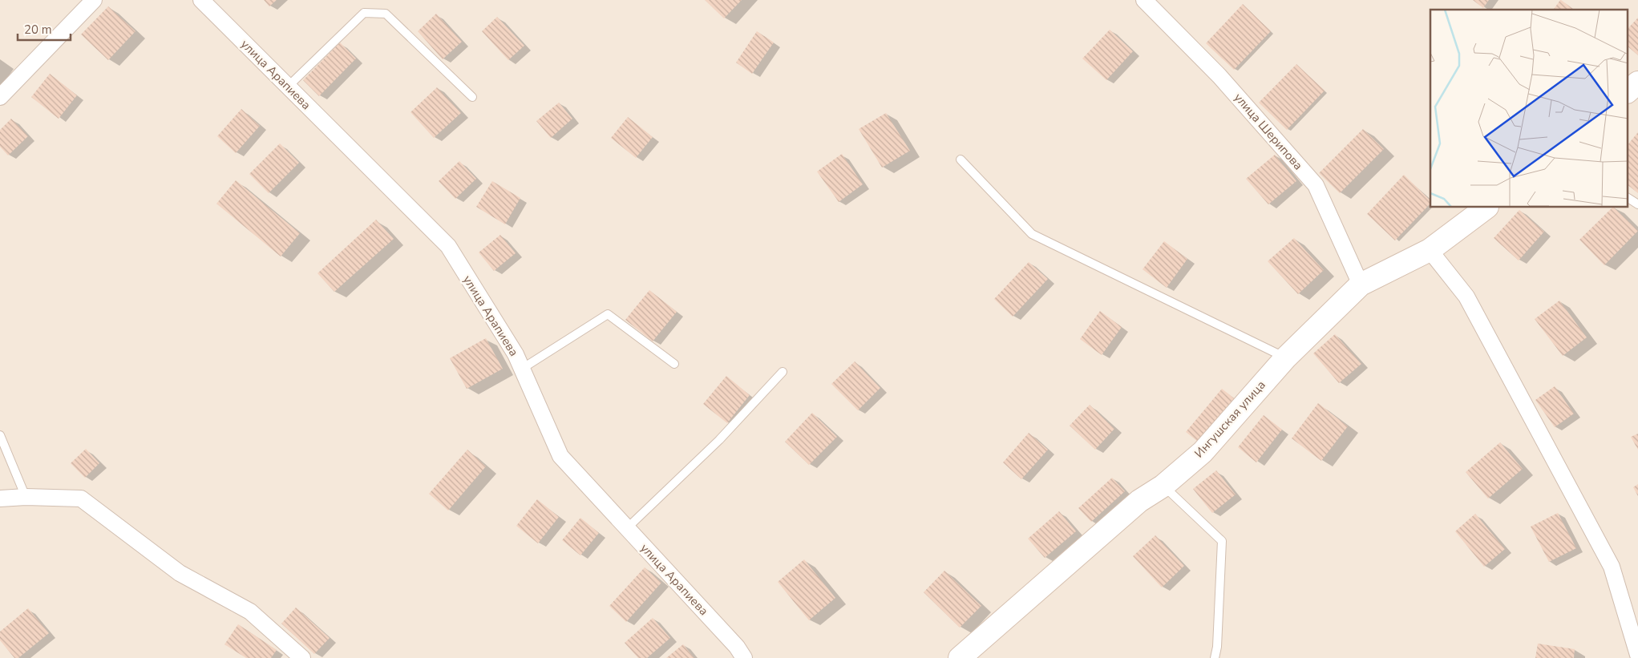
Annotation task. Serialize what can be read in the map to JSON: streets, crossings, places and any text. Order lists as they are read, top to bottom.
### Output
{
  "streets": {
    "street": ["улица Арапиева", "улица Шерипова", "Ингушская улица"]
  },
  "crossings": [
    ["улица Шерипова", "Ингушская улица"]
  ],
  "scale_bar": "20 m"
}
